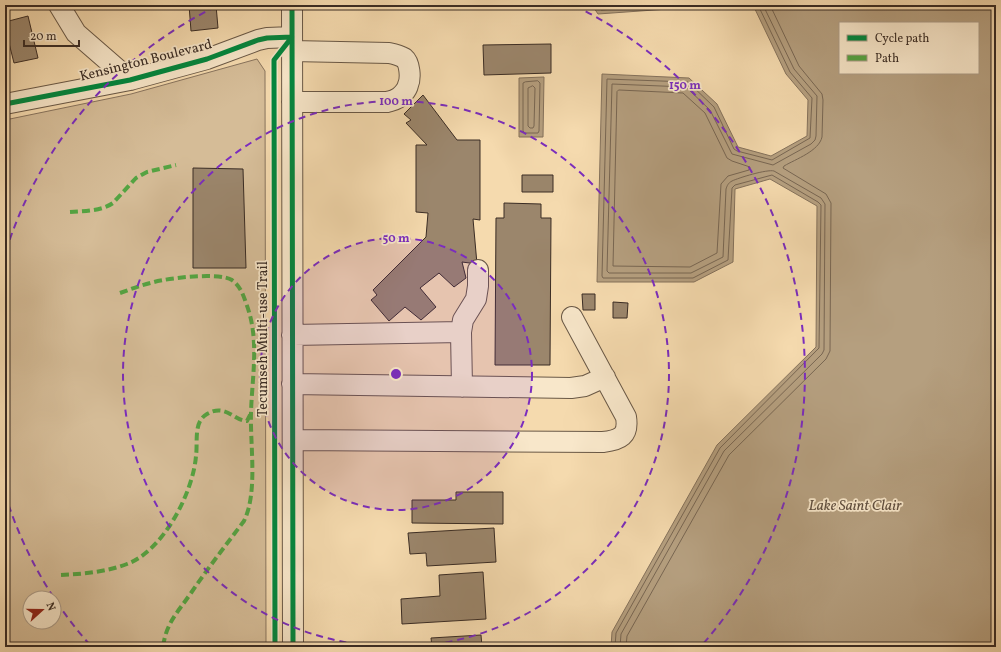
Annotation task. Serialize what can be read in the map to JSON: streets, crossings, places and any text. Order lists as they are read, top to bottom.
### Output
{
  "streets": {
    "street": ["Kensington Boulevard"],
    "cycle path": ["Tecumseh Multi-use Trail"]
  },
  "water": ["Lake Saint Clair"],
  "legend": ["Cycle path", "Path"],
  "scale_bar": "20 m",
  "north": "right",
  "rings": ["150 m", "100 m", "50 m"]
}
